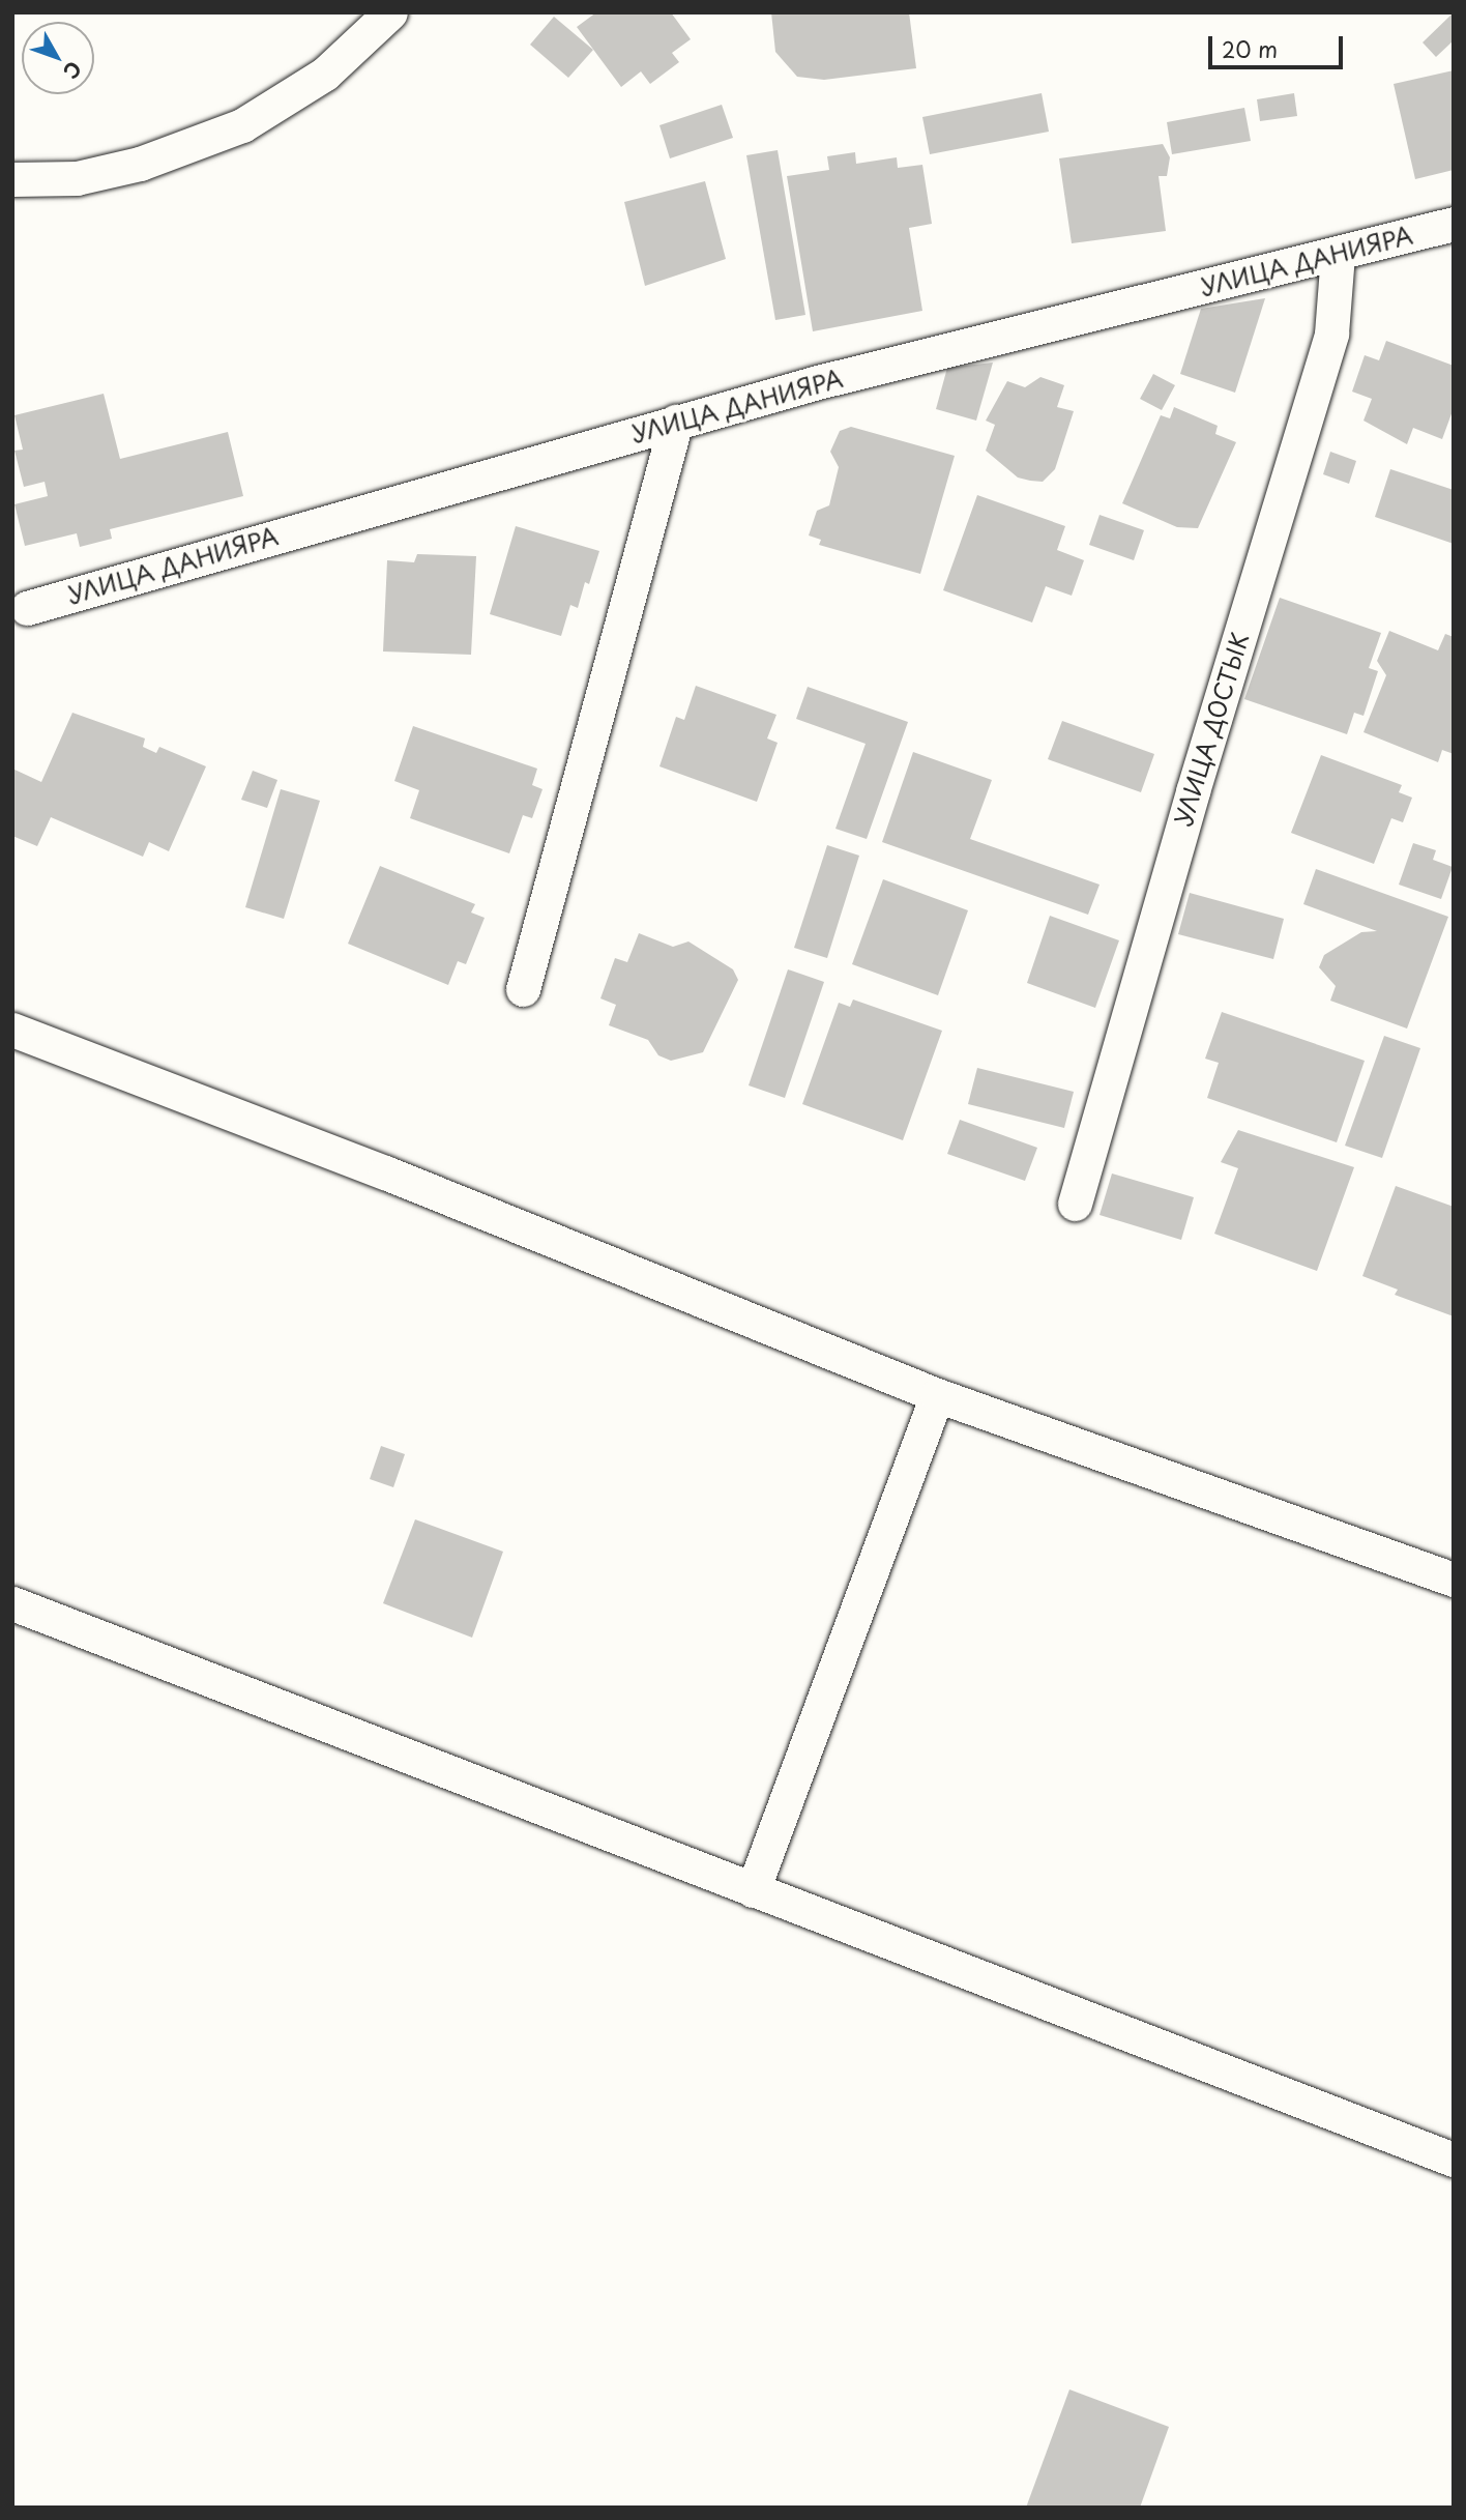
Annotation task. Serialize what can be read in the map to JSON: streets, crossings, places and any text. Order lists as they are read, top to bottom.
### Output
{
  "streets": {
    "street": ["УЛИЦА ДАНИЯРА", "УЛИЦА ДОСТЫК"]
  },
  "crossings": [
    ["УЛИЦА ДАНИЯРА", "УЛИЦА ДОСТЫК"]
  ],
  "scale_bar": "20 m",
  "north": "bottom right"
}
